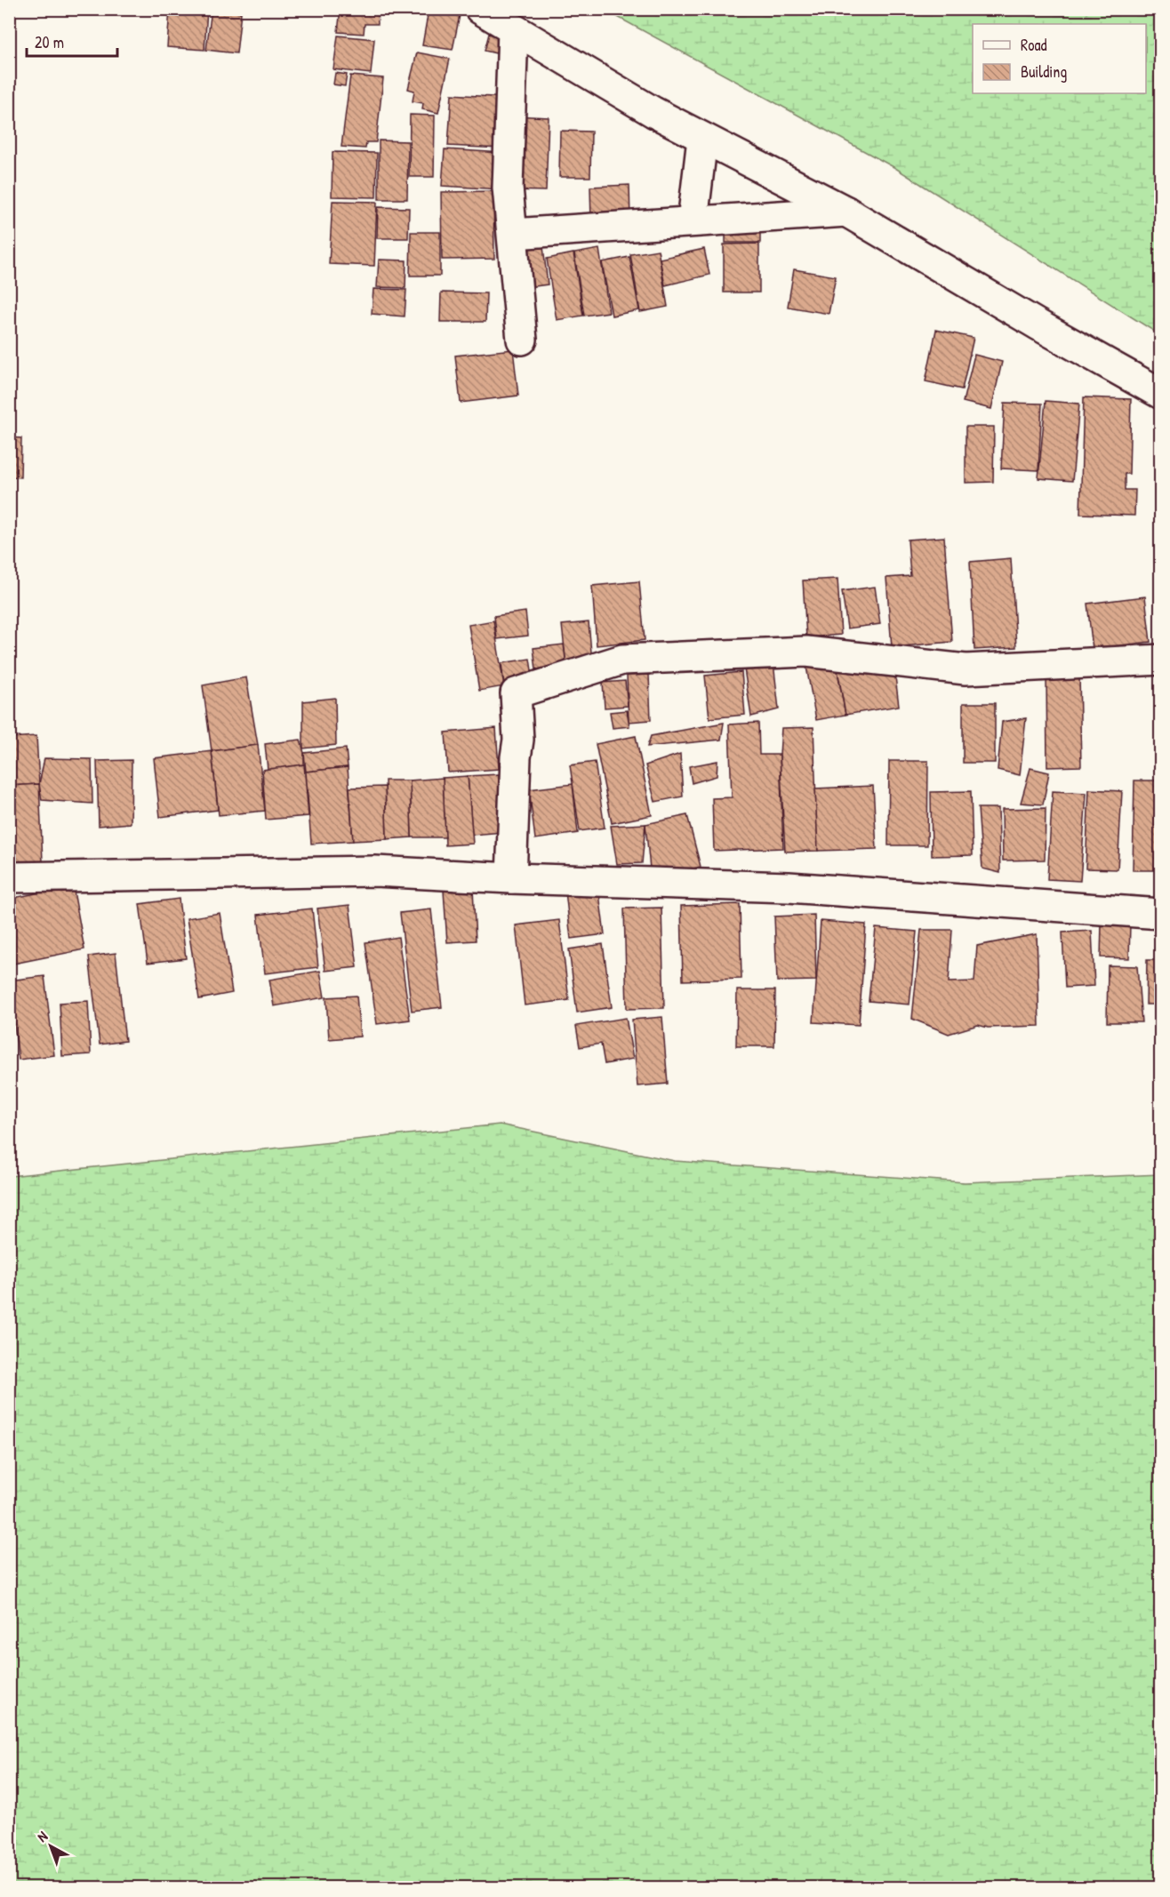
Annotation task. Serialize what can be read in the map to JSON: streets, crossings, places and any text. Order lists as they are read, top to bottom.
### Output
{
  "legend": ["Road", "Building"],
  "scale_bar": "20 m",
  "north": "top left"
}
